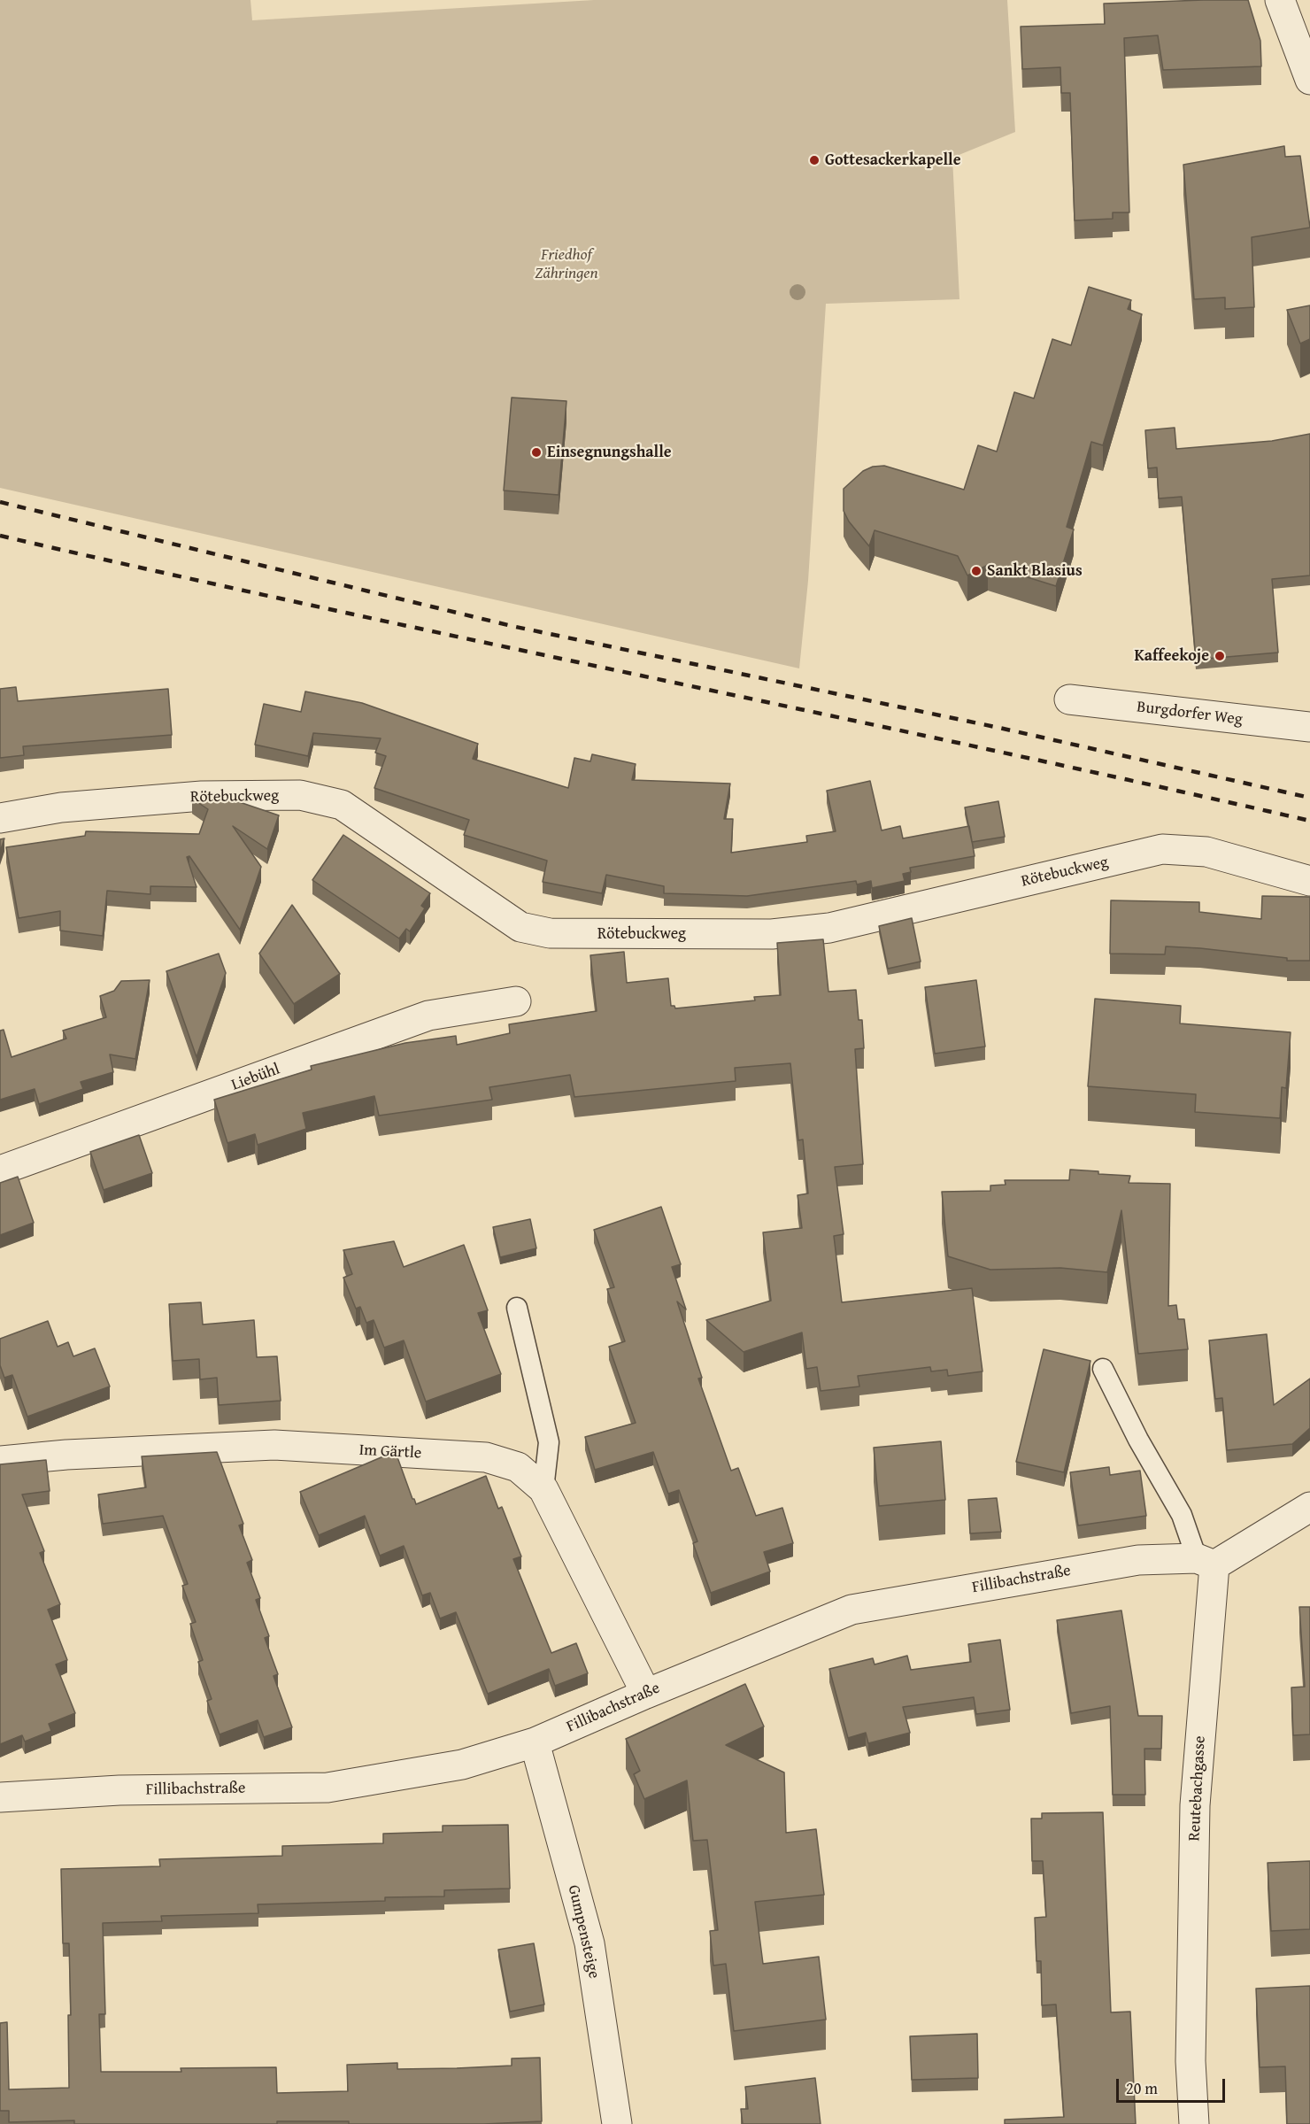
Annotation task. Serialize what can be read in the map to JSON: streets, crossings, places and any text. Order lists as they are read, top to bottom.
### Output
{
  "streets": {
    "street": [
      "Burgdorfer Weg",
      "Rötebuckweg",
      "Liebühl",
      "Im Gärtle",
      "Fillibachstraße",
      "Reutebachgasse",
      "Gumpensteige"
    ]
  },
  "crossings": [
    ["Im Gärtle", "Fillibachstraße"],
    ["Fillibachstraße", "Reutebachgasse"],
    ["Fillibachstraße", "Gumpensteige"]
  ],
  "parks": ["Friedhof Zähringen"],
  "places": [
    "Gottesackerkapelle",
    "Einsegnungshalle",
    "Sankt Blasius",
    "Kaffeekoje"
  ],
  "scale_bar": "20 m"
}
